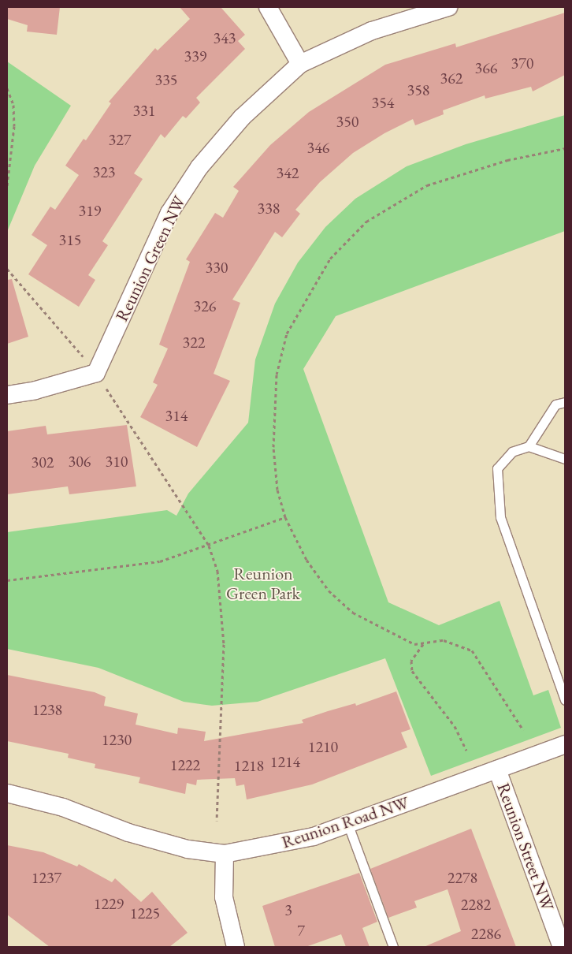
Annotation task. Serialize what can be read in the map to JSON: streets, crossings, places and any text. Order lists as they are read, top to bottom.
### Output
{
  "streets": {
    "street": ["Reunion Green NW", "Reunion Road NW", "Reunion Street NW"]
  },
  "crossings": [
    ["Reunion Road NW", "Reunion Street NW"]
  ],
  "parks": ["Reunion Green Park"],
  "house_numbers": [
    "343",
    "339",
    "370",
    "366",
    "362",
    "335",
    "358",
    "354",
    "331",
    "350",
    "327",
    "346",
    "323",
    "342",
    "338",
    "319",
    "315",
    "330",
    "326",
    "322",
    "314",
    "306",
    "310",
    "302",
    "1238",
    "1230",
    "1210",
    "1214",
    "1222",
    "1218",
    "1237",
    "2278",
    "1229",
    "2282",
    "3",
    "1225",
    "7",
    "2286"
  ]
}
